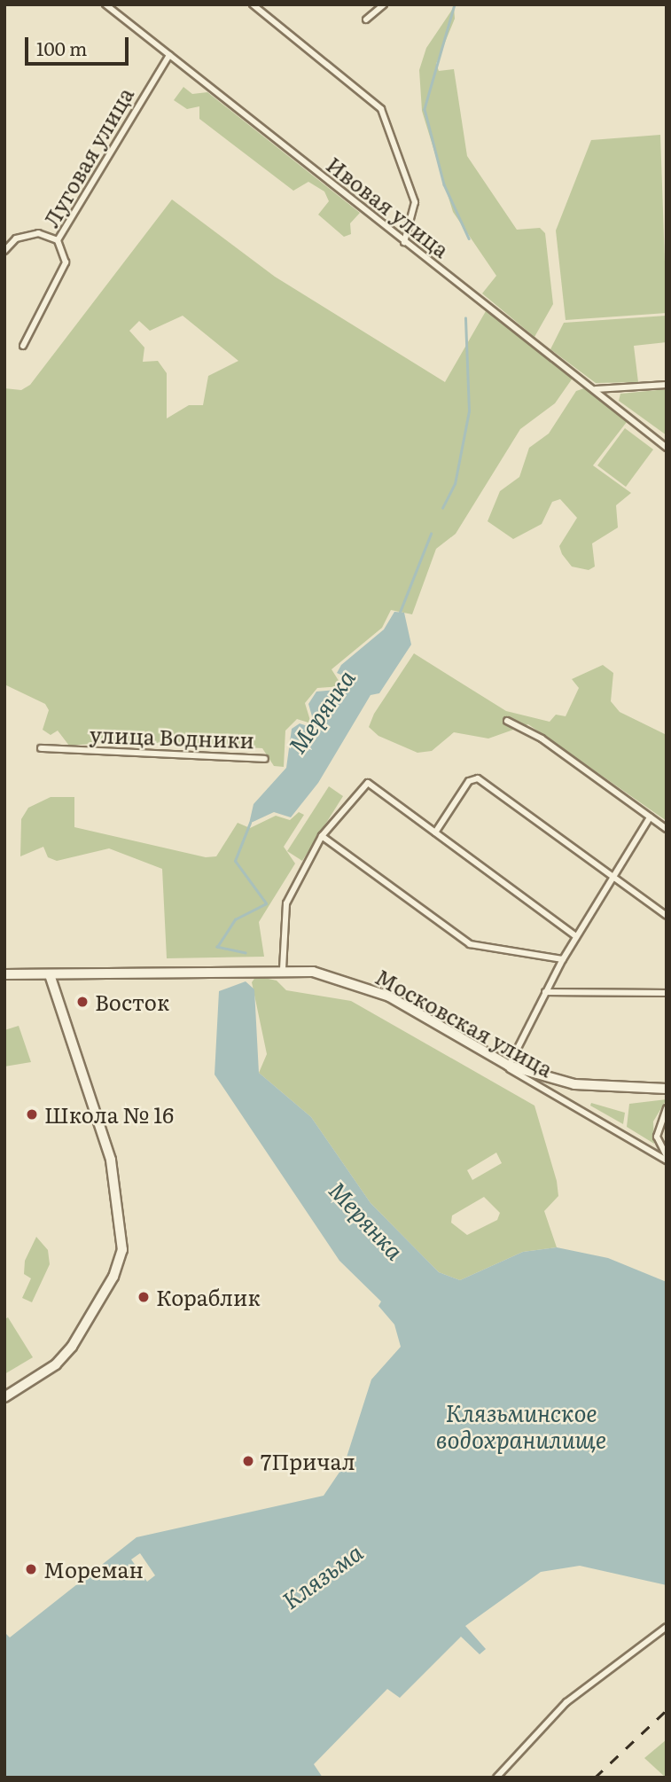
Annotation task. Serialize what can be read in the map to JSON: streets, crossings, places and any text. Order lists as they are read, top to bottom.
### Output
{
  "streets": {
    "main road": ["Московская улица"],
    "street": ["Луговая улица", "Ивовая улица", "улица Водники"]
  },
  "crossings": [
    ["Луговая улица", "Ивовая улица"]
  ],
  "water": ["Мерянка", "Клязьминское водохранилище", "Клязьма"],
  "places": [
    "Восток",
    "Школа № 16",
    "Кораблик",
    "7Причал",
    "Мореман"
  ],
  "scale_bar": "100 m"
}
